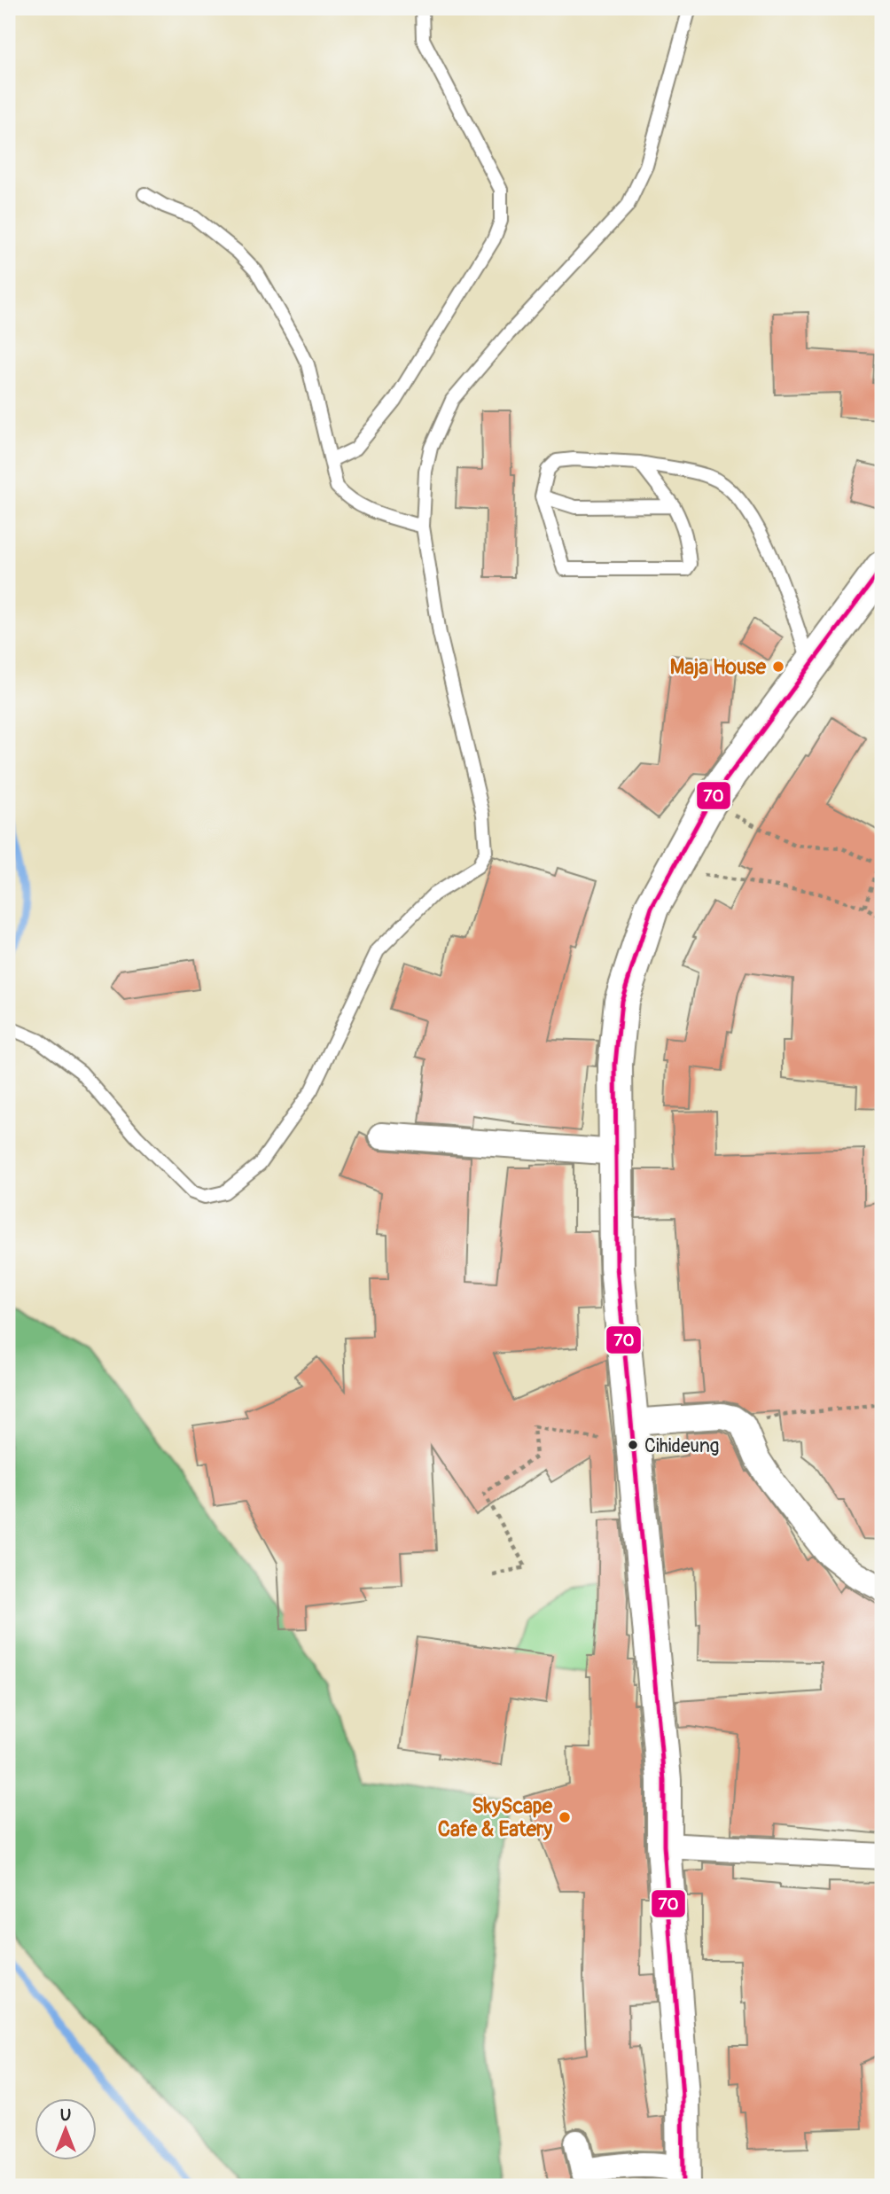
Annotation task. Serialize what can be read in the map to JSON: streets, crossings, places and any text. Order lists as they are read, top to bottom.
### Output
{
  "places": ["Maja House", "Cihideung", "SkyScape Cafe & Eatery"],
  "lines": ["transit line 70"],
  "north": "top"
}
